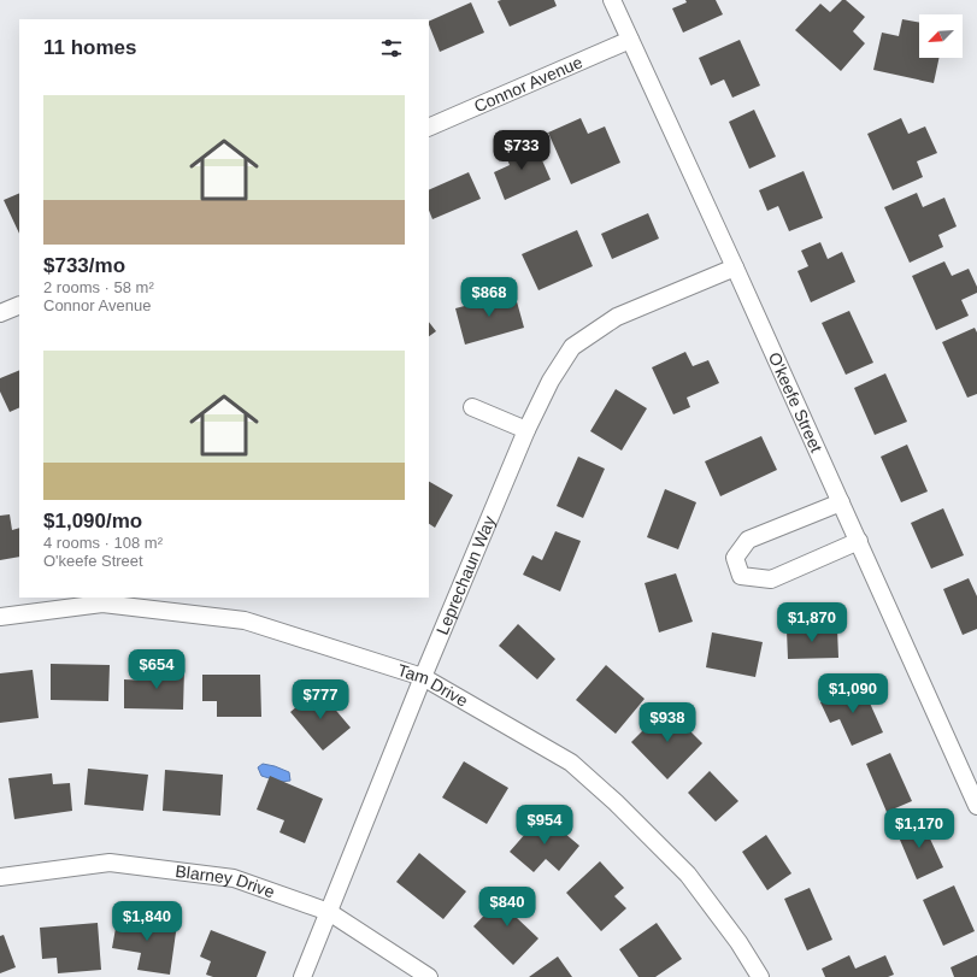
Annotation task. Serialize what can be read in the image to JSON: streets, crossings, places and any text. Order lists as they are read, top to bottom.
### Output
{
  "streets": {
    "street": [
      "Connor Avenue",
      "O'keefe Street",
      "Leprechaun Way",
      "Tam Drive",
      "Blarney Drive"
    ]
  },
  "crossings": [
    ["Connor Avenue", "O'keefe Street"],
    ["O'keefe Street", "Leprechaun Way"],
    ["Leprechaun Way", "Tam Drive"],
    ["Leprechaun Way", "Blarney Drive"]
  ],
  "north": "bottom left",
  "page": {
    "heading": "11 homes",
    "list": [
      {
        "name": "$733/mo",
        "note": "2 rooms · 58 m² · Connor Avenue"
      },
      {
        "name": "$1,090/mo",
        "note": "4 rooms · 108 m² · O'keefe Street"
      }
    ],
    "price": [
      "$733",
      "$868",
      "$1,870",
      "$654",
      "$1,090",
      "$777",
      "$938",
      "$954",
      "$1,170",
      "$840",
      "$1,840"
    ]
  }
}
